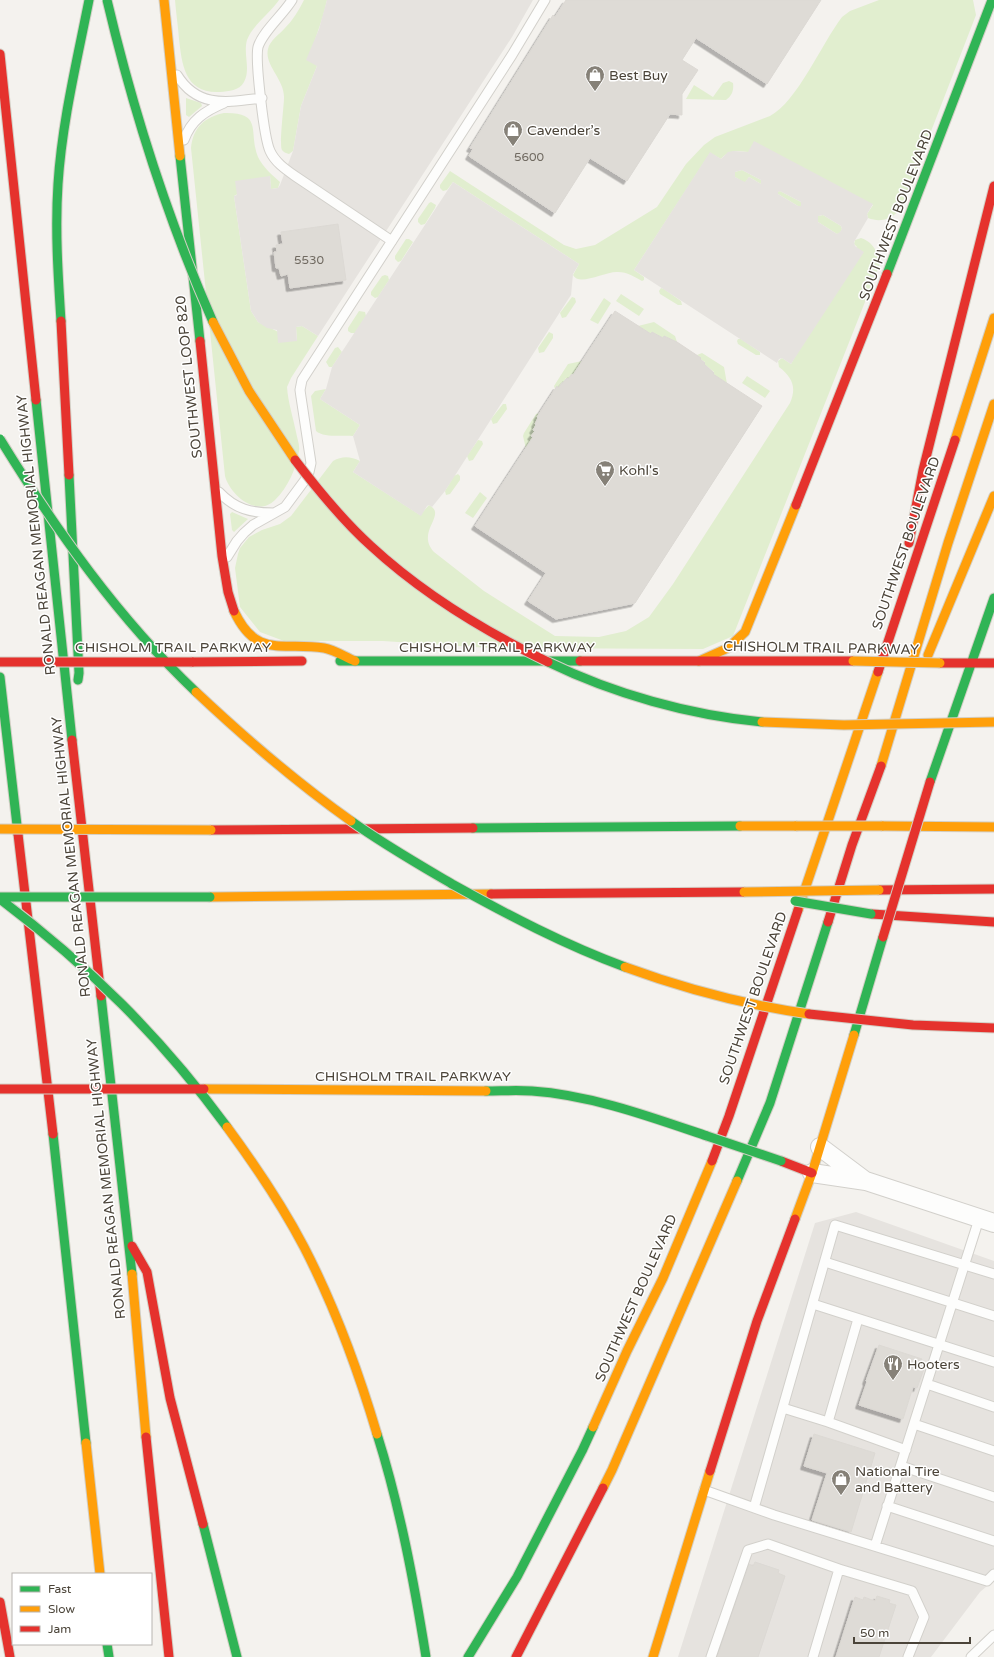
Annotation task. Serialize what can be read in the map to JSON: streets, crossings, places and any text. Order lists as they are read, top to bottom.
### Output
{
  "streets": {
    "main road": [
      "SOUTHWEST BOULEVARD",
      "SOUTHWEST LOOP 820",
      "RONALD REAGAN MEMORIAL HIGHWAY",
      "CHISHOLM TRAIL PARKWAY"
    ]
  },
  "crossings": [
    ["SOUTHWEST BOULEVARD", "CHISHOLM TRAIL PARKWAY"],
    ["SOUTHWEST LOOP 820", "CHISHOLM TRAIL PARKWAY"]
  ],
  "places": {
    "shop": ["Best Buy", "Cavender’s", "National Tire and Battery"],
    "supermarket": ["Kohl's"],
    "restaurant": ["Hooters"]
  },
  "house_numbers": ["5600", "5530"],
  "legend": ["Fast", "Slow", "Jam"],
  "scale_bar": "50 m"
}
